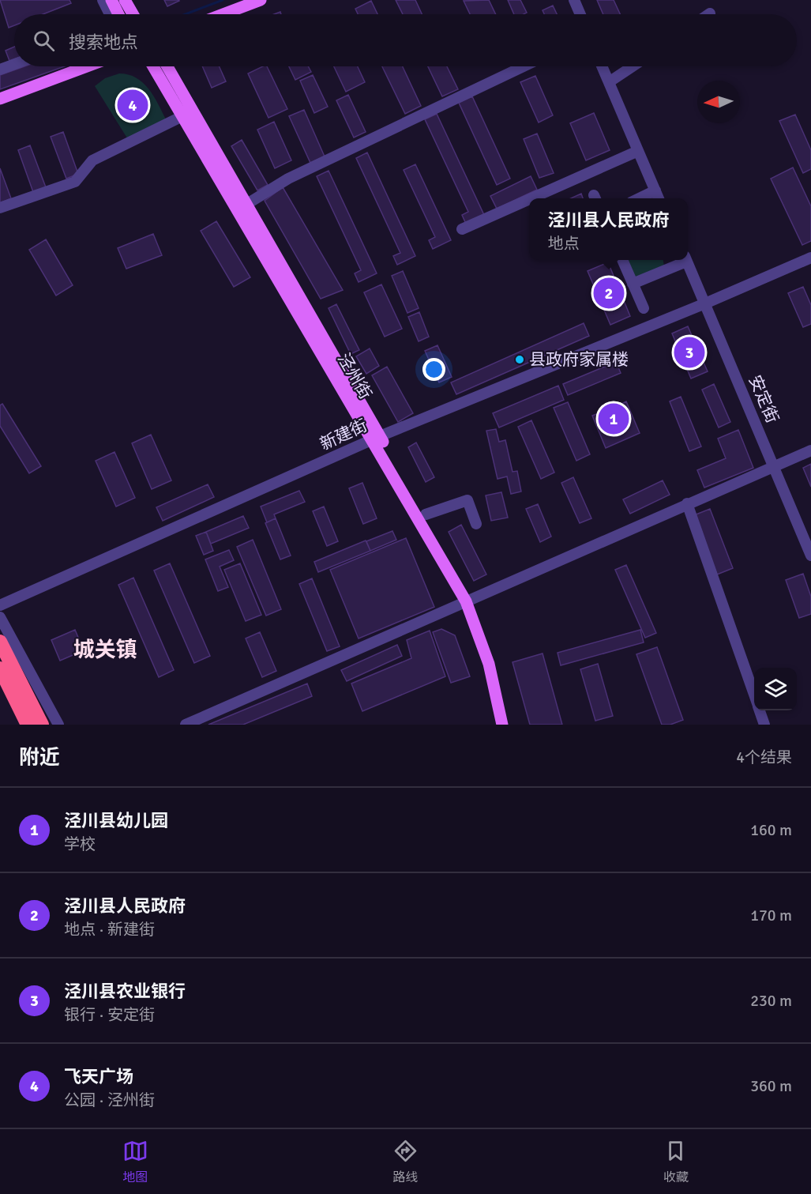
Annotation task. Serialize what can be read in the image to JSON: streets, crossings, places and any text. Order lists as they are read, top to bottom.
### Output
{
  "streets": {
    "main road": ["泾州街"],
    "street": ["安定街", "新建街"]
  },
  "crossings": [
    ["泾州街", "新建街"],
    ["安定街", "新建街"]
  ],
  "districts": ["城关镇"],
  "places": ["县政府家属楼"],
  "north": "left",
  "page": {
    "search": "搜索地点",
    "pins": [
      "4",
      "2",
      "3",
      "1"
    ],
    "popup": ["泾川县人民政府", "地点"],
    "heading": ["附近", "4个结果"],
    "list": [
      {
        "mark": "1",
        "name": "泾川县幼儿园",
        "note": "学校",
        "value": "160 m"
      },
      {
        "mark": "2",
        "name": "泾川县人民政府",
        "note": "地点 · 新建街",
        "value": "170 m"
      },
      {
        "mark": "3",
        "name": "泾川县农业银行",
        "note": "银行 · 安定街",
        "value": "230 m"
      },
      {
        "mark": "4",
        "name": "飞天广场",
        "note": "公园 · 泾州街",
        "value": "360 m"
      }
    ],
    "nav": ["地图", "路线", "收藏"]
  }
}
